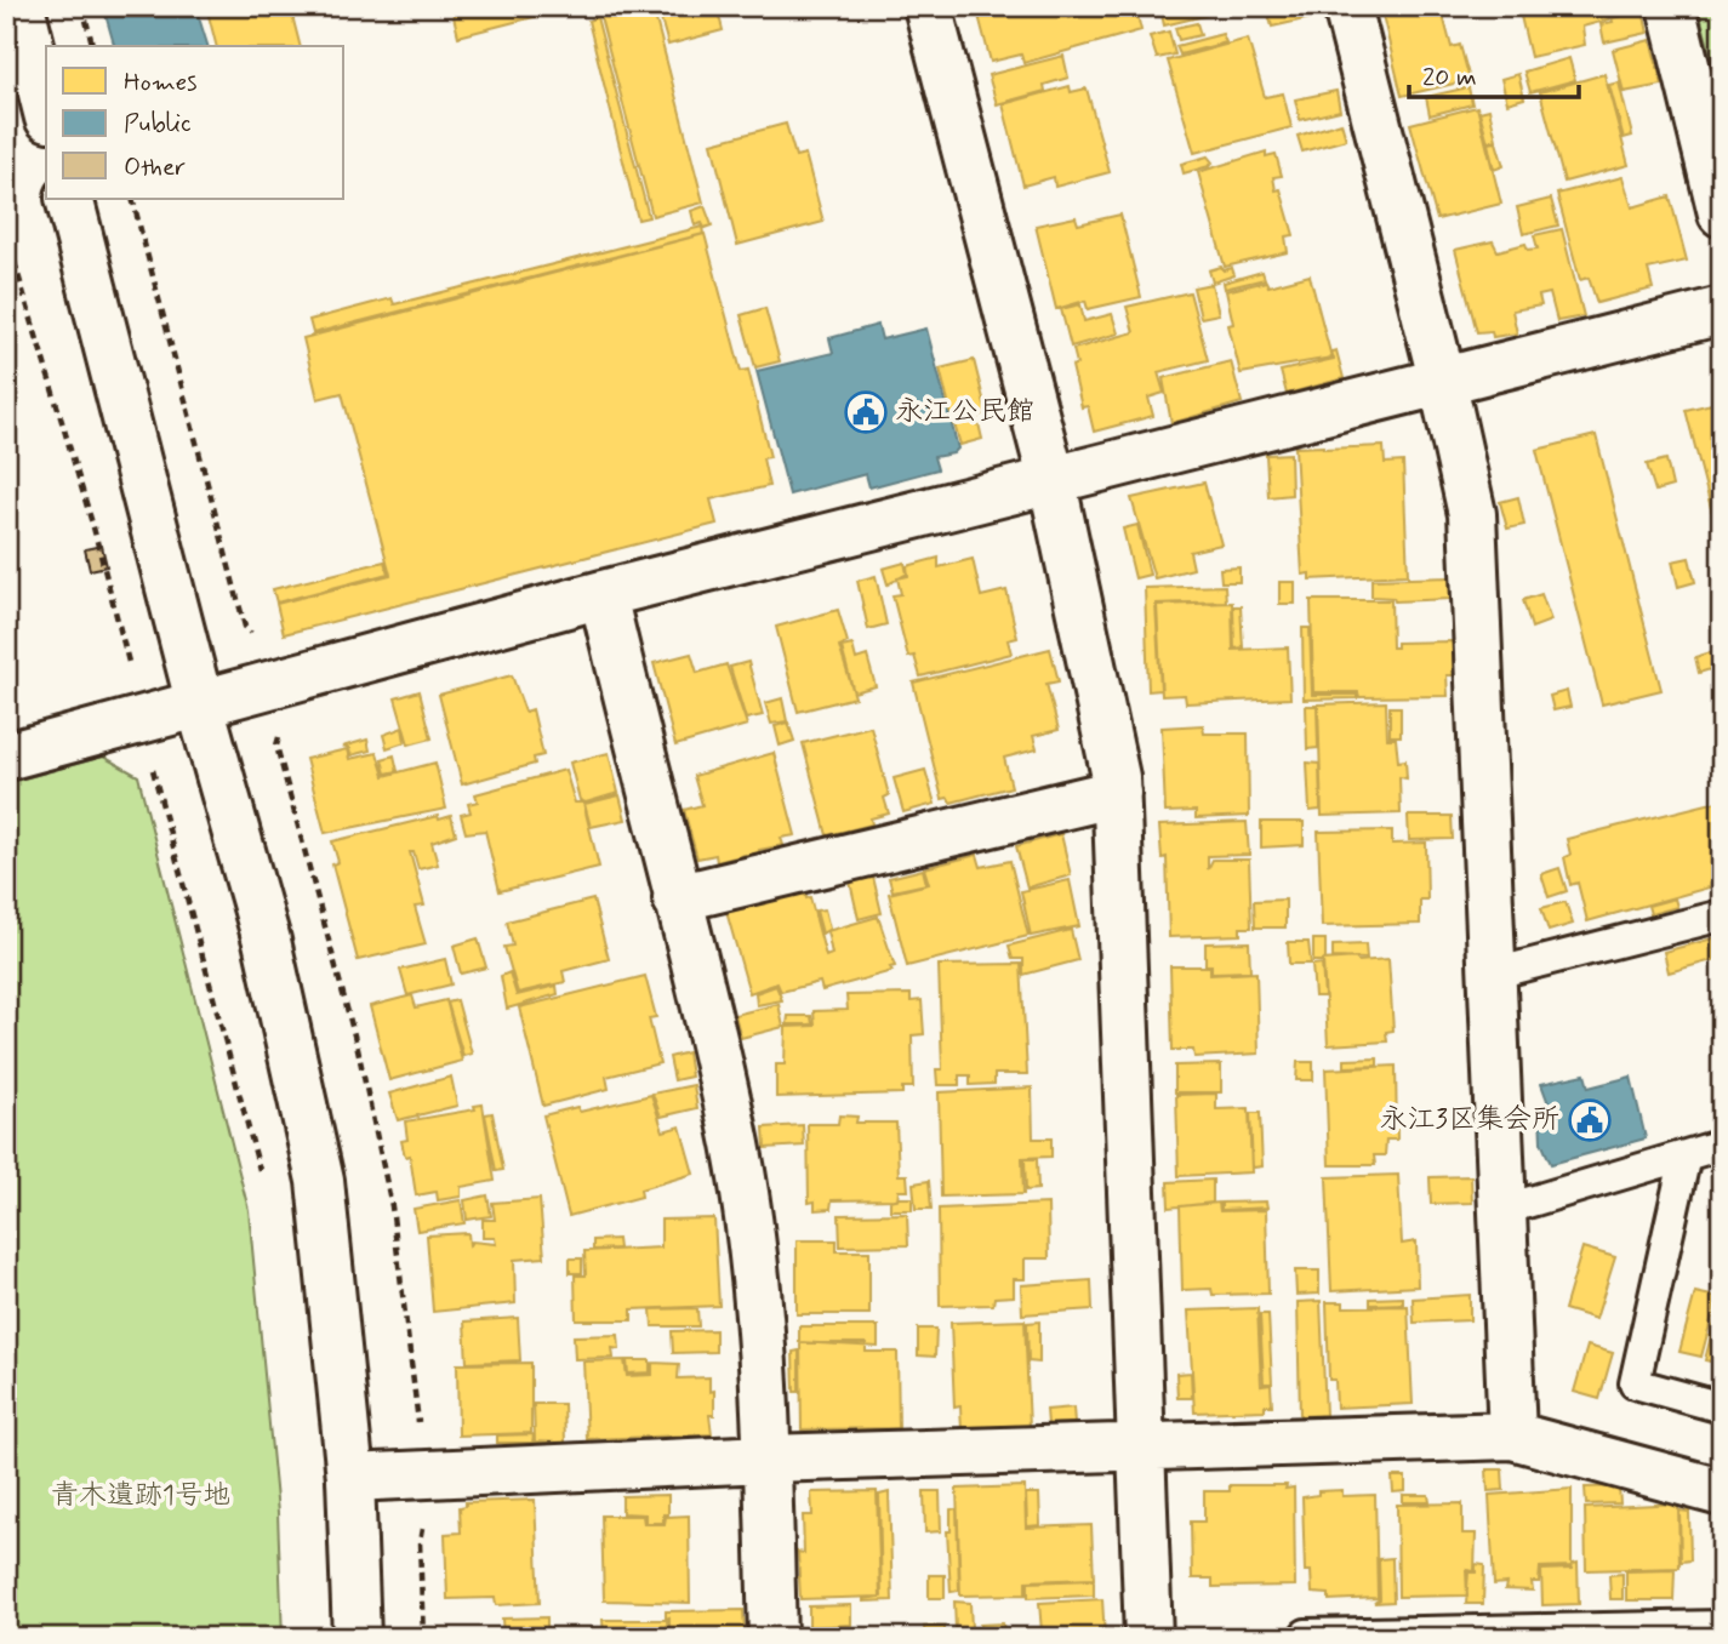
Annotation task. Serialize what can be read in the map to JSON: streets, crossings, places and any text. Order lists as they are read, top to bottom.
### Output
{
  "parks": ["青木遺跡1号地"],
  "places": {
    "public building": ["永江公民館", "永江3区集会所"]
  },
  "legend": ["Homes", "Public", "Other"],
  "scale_bar": "20 m"
}
